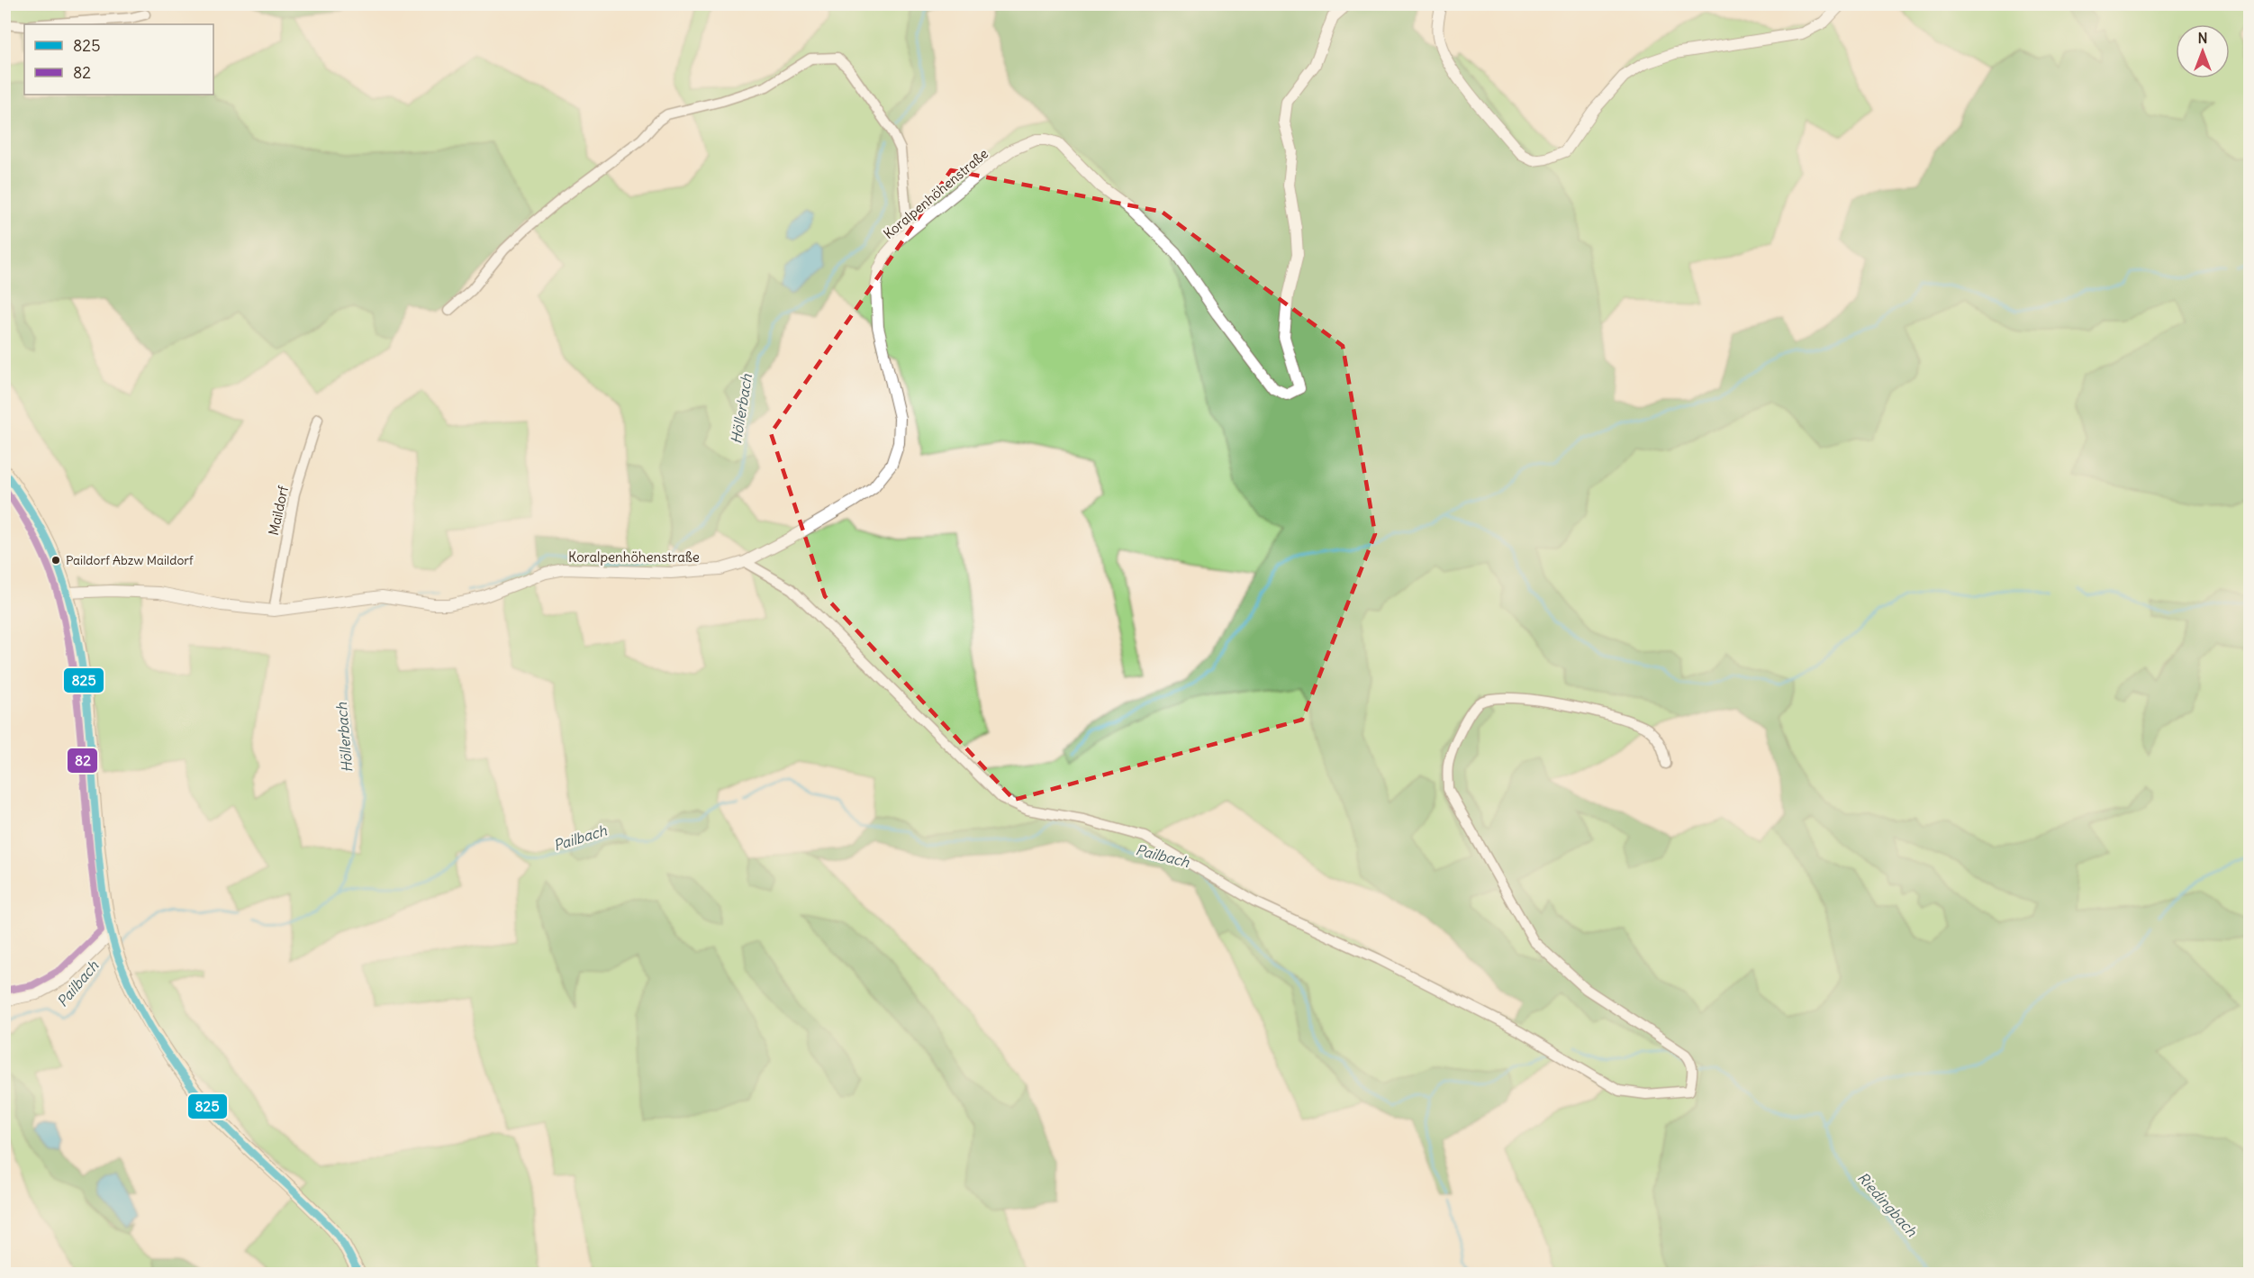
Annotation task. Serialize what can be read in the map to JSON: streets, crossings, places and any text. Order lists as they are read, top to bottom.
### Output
{
  "streets": {
    "street": ["Koralpenhöhenstraße", "Maildorf"]
  },
  "crossings": [
    ["Koralpenhöhenstraße", "Maildorf"]
  ],
  "water": ["Höllerbach", "Pailbach", "Riedingbach"],
  "places": ["Paildorf Abzw Maildorf"],
  "lines": ["transit line 825", "transit line 82"],
  "legend": ["825", "82"],
  "north": "top"
}
